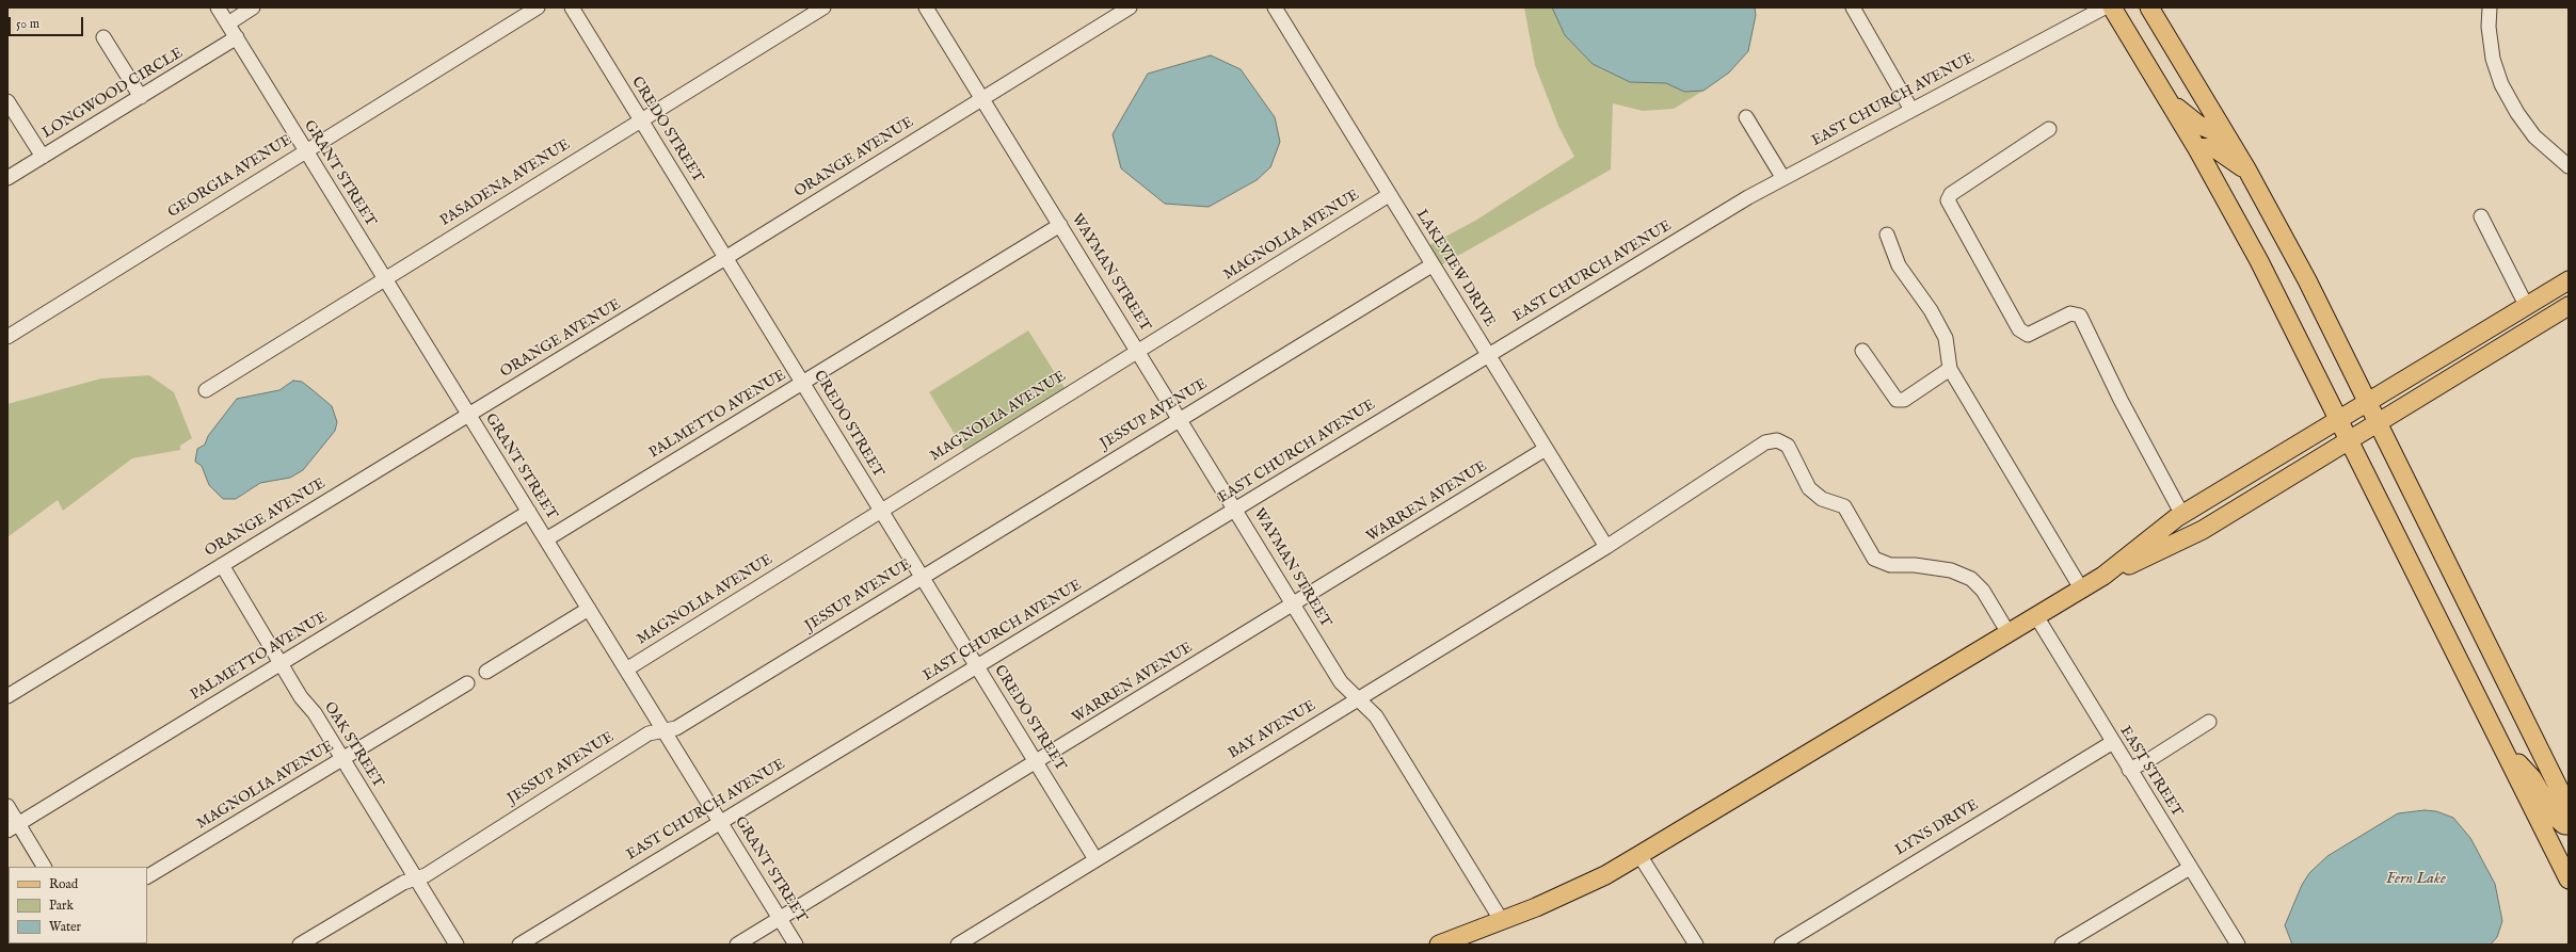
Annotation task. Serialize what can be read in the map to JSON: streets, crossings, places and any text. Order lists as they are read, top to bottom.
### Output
{
  "streets": {
    "street": [
      "LONGWOOD CIRCLE",
      "EAST CHURCH AVENUE",
      "CREDO STREET",
      "ORANGE AVENUE",
      "GRANT STREET",
      "GEORGIA AVENUE",
      "PASADENA AVENUE",
      "MAGNOLIA AVENUE",
      "LAKEVIEW DRIVE",
      "WAYMAN STREET",
      "PALMETTO AVENUE",
      "JESSUP AVENUE",
      "WARREN AVENUE",
      "BAY AVENUE",
      "OAK STREET",
      "EAST STREET",
      "LYNS DRIVE"
    ]
  },
  "crossings": [
    ["LONGWOOD CIRCLE", "GRANT STREET"],
    ["EAST CHURCH AVENUE", "CREDO STREET"],
    ["EAST CHURCH AVENUE", "GRANT STREET"],
    ["EAST CHURCH AVENUE", "LAKEVIEW DRIVE"],
    ["EAST CHURCH AVENUE", "WAYMAN STREET"],
    ["CREDO STREET", "ORANGE AVENUE"],
    ["CREDO STREET", "PASADENA AVENUE"],
    ["CREDO STREET", "MAGNOLIA AVENUE"],
    ["CREDO STREET", "PALMETTO AVENUE"],
    ["CREDO STREET", "JESSUP AVENUE"],
    ["CREDO STREET", "WARREN AVENUE"],
    ["CREDO STREET", "BAY AVENUE"],
    ["ORANGE AVENUE", "GRANT STREET"],
    ["ORANGE AVENUE", "WAYMAN STREET"],
    ["ORANGE AVENUE", "OAK STREET"],
    ["GRANT STREET", "GEORGIA AVENUE"],
    ["GRANT STREET", "PASADENA AVENUE"],
    ["GRANT STREET", "MAGNOLIA AVENUE"],
    ["GRANT STREET", "PALMETTO AVENUE"],
    ["GRANT STREET", "JESSUP AVENUE"],
    ["GRANT STREET", "WARREN AVENUE"],
    ["MAGNOLIA AVENUE", "LAKEVIEW DRIVE"],
    ["MAGNOLIA AVENUE", "WAYMAN STREET"],
    ["MAGNOLIA AVENUE", "OAK STREET"],
    ["LAKEVIEW DRIVE", "JESSUP AVENUE"],
    ["LAKEVIEW DRIVE", "WARREN AVENUE"],
    ["LAKEVIEW DRIVE", "BAY AVENUE"],
    ["WAYMAN STREET", "PALMETTO AVENUE"],
    ["WAYMAN STREET", "JESSUP AVENUE"],
    ["WAYMAN STREET", "WARREN AVENUE"],
    ["WAYMAN STREET", "BAY AVENUE"],
    ["PALMETTO AVENUE", "OAK STREET"],
    ["JESSUP AVENUE", "OAK STREET"],
    ["EAST STREET", "LYNS DRIVE"]
  ],
  "water": ["Fern Lake"],
  "legend": ["Road", "Park", "Water"],
  "scale_bar": "50 m"
}
